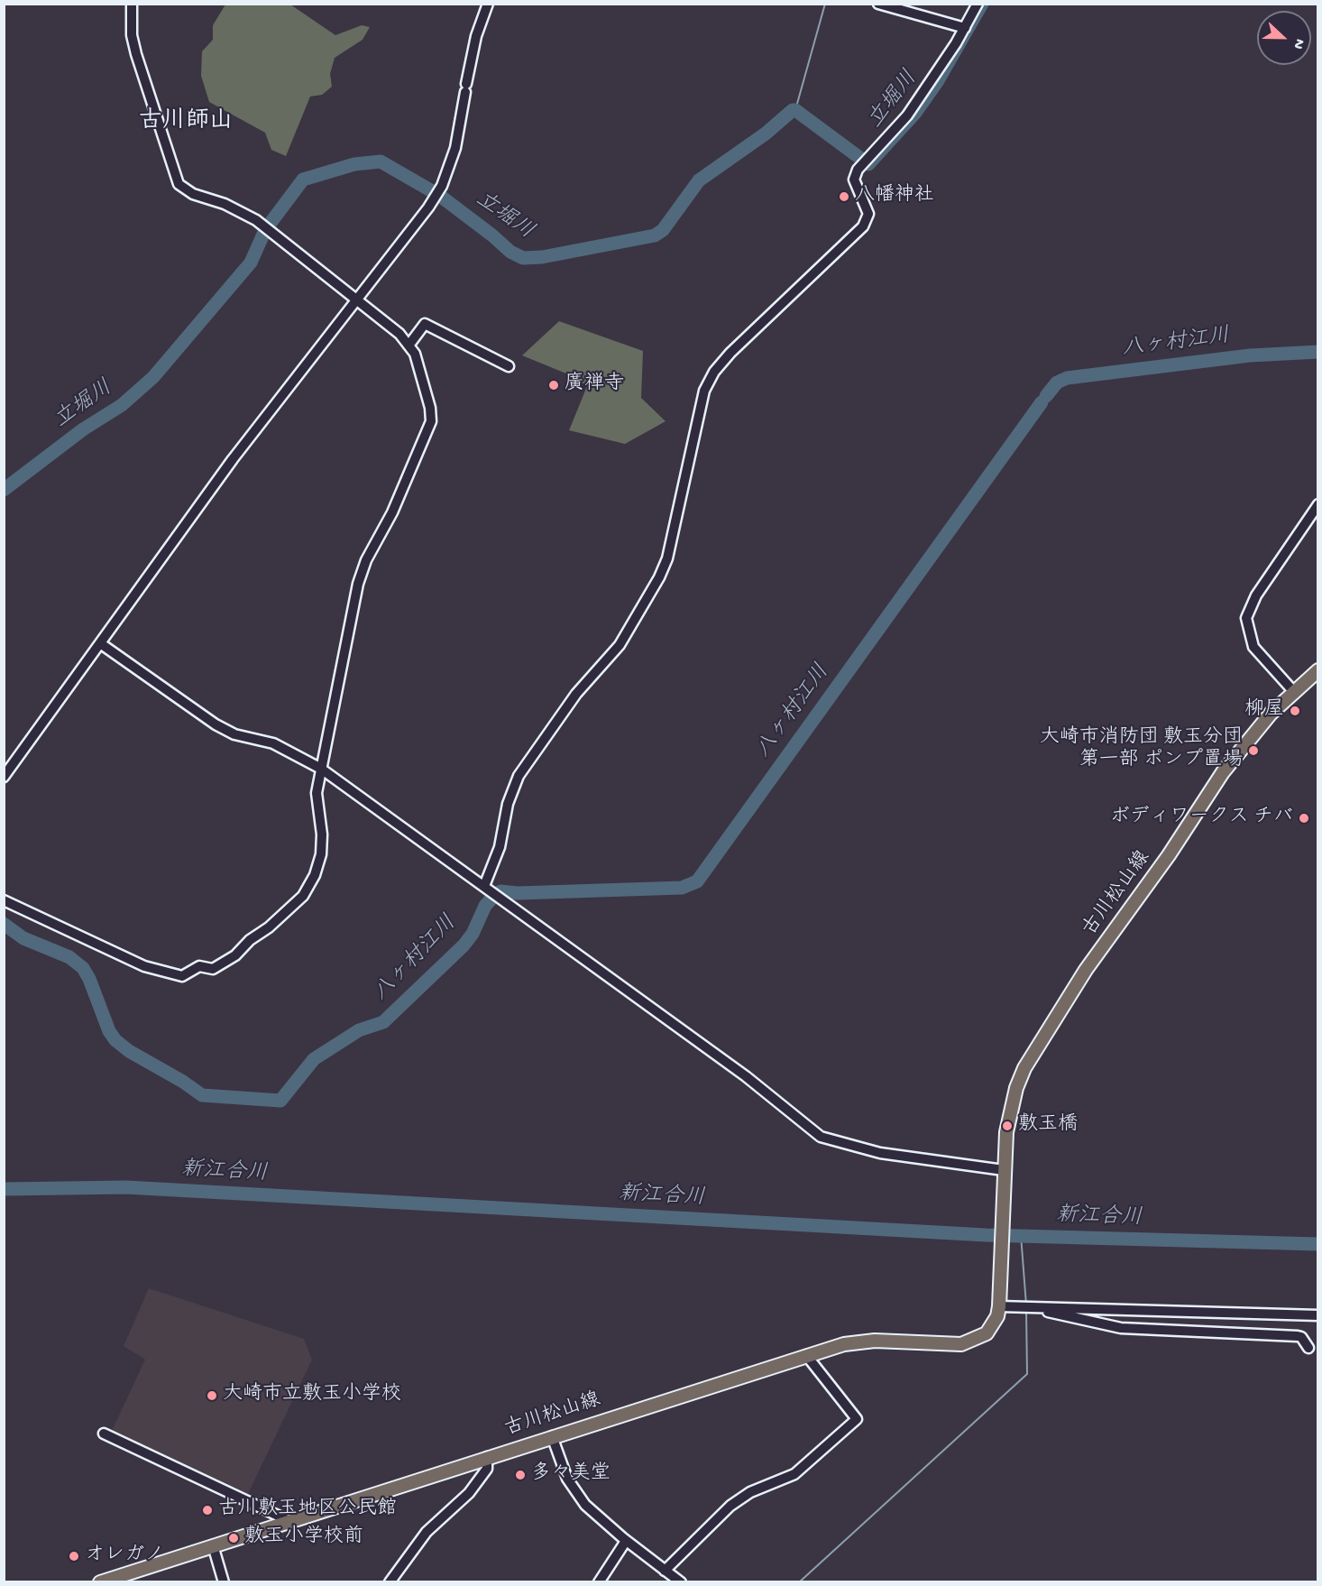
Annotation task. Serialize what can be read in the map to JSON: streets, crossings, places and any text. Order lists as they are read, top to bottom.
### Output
{
  "streets": {
    "main road": ["古川松山線"]
  },
  "districts": ["古川師山"],
  "water": ["立堀川", "八ヶ村江川", "新江合川"],
  "places": [
    "八幡神社",
    "廣禅寺",
    "柳屋",
    "大崎市消防団 敷玉分団 第一部 ポンプ置場",
    "ボディワークス チバ",
    "敷玉橋",
    "大崎市立敷玉小学校",
    "多々美堂",
    "古川敷玉地区公民館",
    "敷玉小学校前",
    "オレガノ"
  ],
  "north": "right"
}
